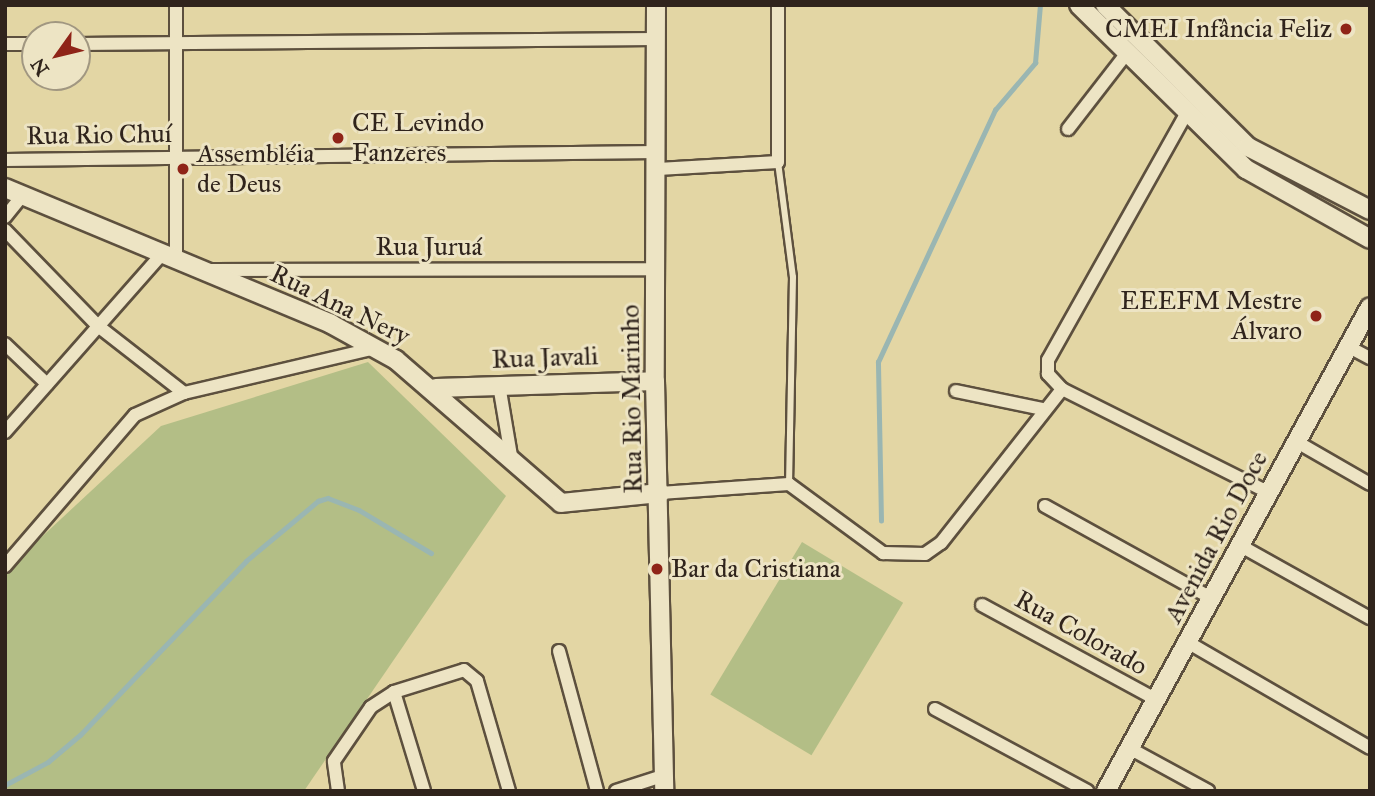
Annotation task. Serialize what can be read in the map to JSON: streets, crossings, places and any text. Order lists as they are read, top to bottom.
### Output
{
  "streets": {
    "street": [
      "Rua Rio Chuí",
      "Rua Juruá",
      "Rua Ana Nery",
      "Rua Javali",
      "Rua Rio Marinho",
      "Avenida Rio Doce",
      "Rua Colorado"
    ]
  },
  "crossings": [
    ["Rua Rio Chuí", "Rua Rio Marinho"],
    ["Rua Juruá", "Rua Ana Nery"],
    ["Rua Juruá", "Rua Rio Marinho"],
    ["Rua Ana Nery", "Rua Javali"],
    ["Rua Ana Nery", "Rua Rio Marinho"],
    ["Rua Javali", "Rua Rio Marinho"],
    ["Avenida Rio Doce", "Rua Colorado"]
  ],
  "places": [
    "CMEI Infância Feliz",
    "CE Levindo Fanzeres",
    "Assembléia de Deus",
    "EEEFM Mestre Álvaro",
    "Bar da Cristiana"
  ],
  "north": "bottom left"
}
